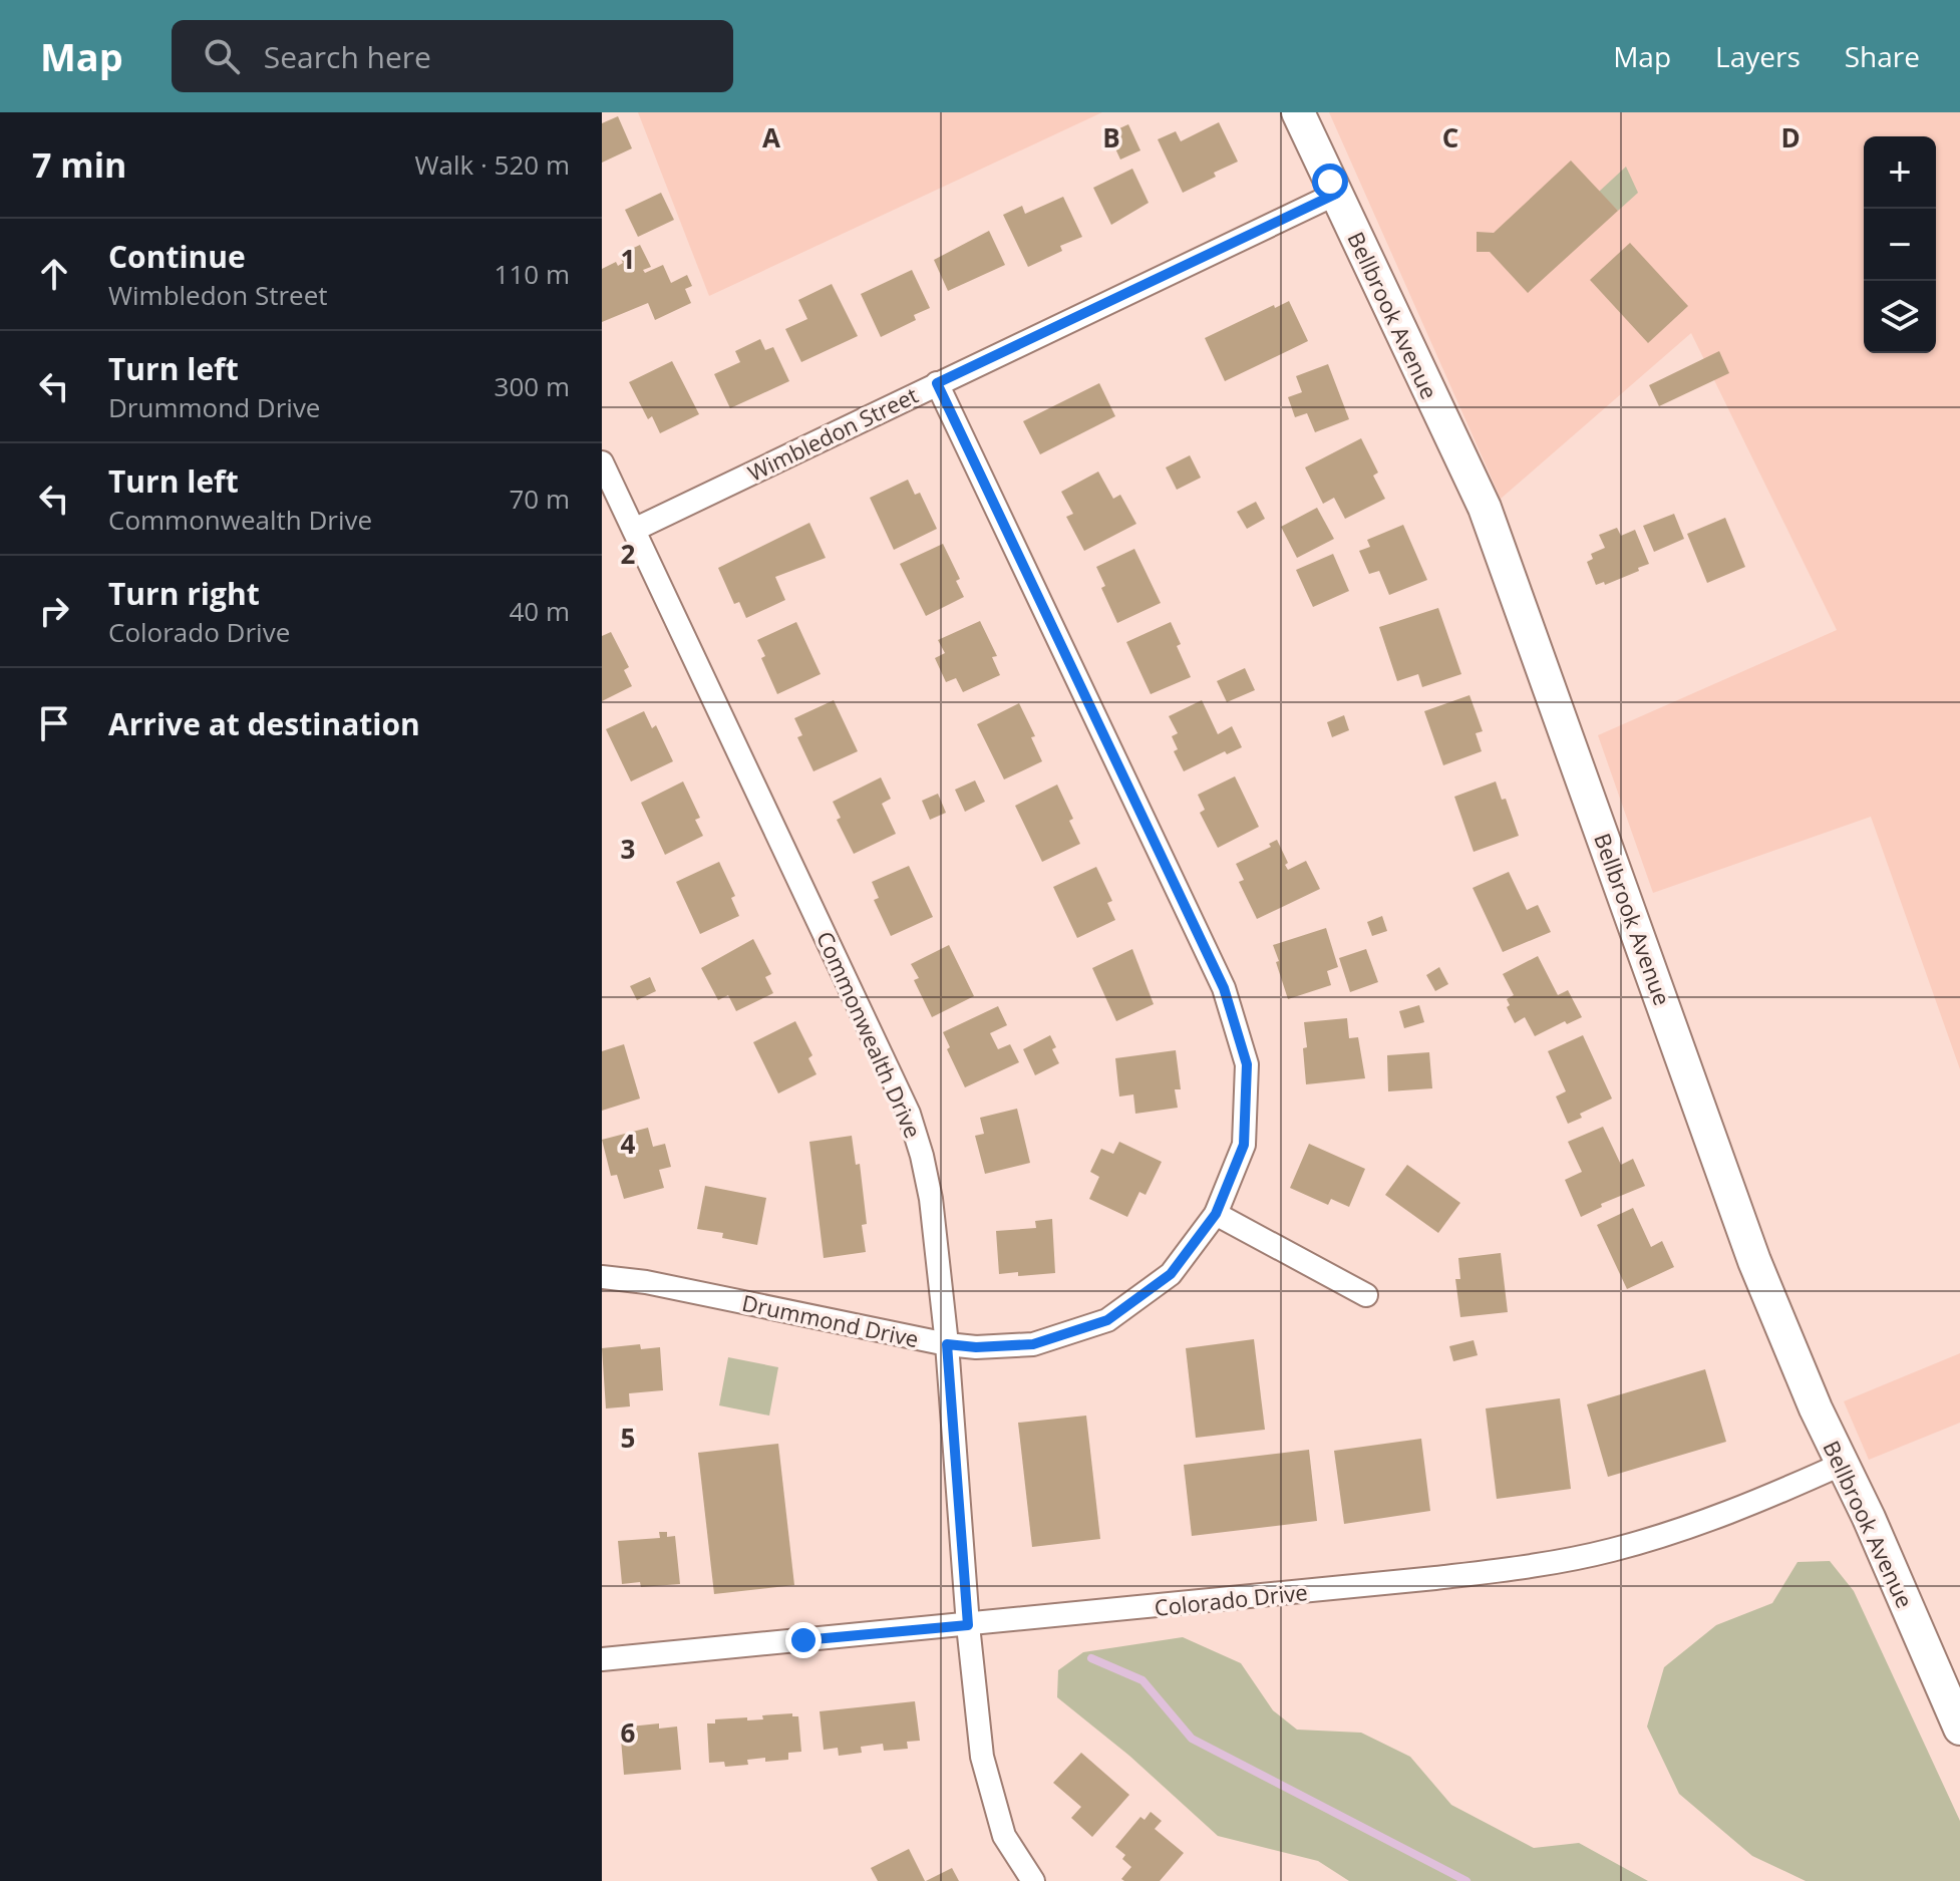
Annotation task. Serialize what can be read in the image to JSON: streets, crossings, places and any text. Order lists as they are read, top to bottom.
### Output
{
  "streets": {
    "street": [
      "Bellbrook Avenue",
      "Wimbledon Street",
      "Commonwealth Drive",
      "Drummond Drive",
      "Colorado Drive"
    ]
  },
  "crossings": [
    ["Bellbrook Avenue", "Wimbledon Street"],
    ["Bellbrook Avenue", "Colorado Drive"],
    ["Wimbledon Street", "Commonwealth Drive"],
    ["Wimbledon Street", "Drummond Drive"],
    ["Commonwealth Drive", "Drummond Drive"],
    ["Commonwealth Drive", "Colorado Drive"]
  ],
  "page": {
    "header": "Map",
    "search": "Search here",
    "nav": ["Map", "Layers", "Share"],
    "heading": ["7 min", "Walk · 520 m"],
    "map_buttons": ["+", "−"],
    "list": [
      ["Continue", "Wimbledon Street", "110 m"],
      ["Turn left", "Drummond Drive", "300 m"],
      ["Turn left", "Commonwealth Drive", "70 m"],
      ["Turn right", "Colorado Drive", "40 m"],
      "Arrive at destination"
    ]
  },
  "grid": {
    "columns": [
      "A",
      "B",
      "C",
      "D"
    ],
    "rows": [
      "1",
      "2",
      "3",
      "4",
      "5",
      "6"
    ]
  }
}
